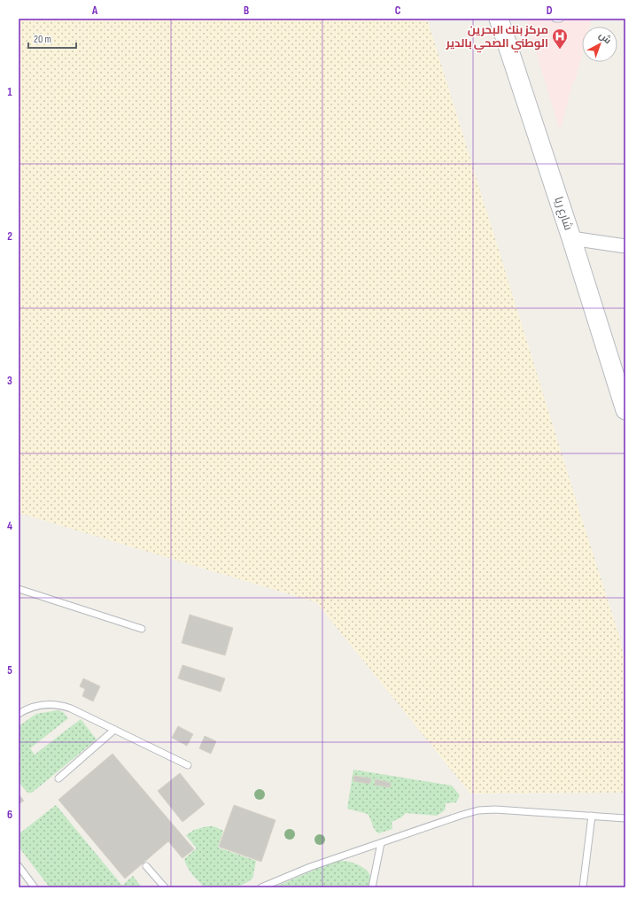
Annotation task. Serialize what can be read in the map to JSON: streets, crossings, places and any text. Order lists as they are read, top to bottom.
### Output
{
  "streets": {
    "main road": ["شارع ريا"]
  },
  "places": {
    "hospital": ["مركز بنك البحرين الوطني الصحي بالدير"]
  },
  "scale_bar": "20 m",
  "north": "top right",
  "grid": {
    "columns": [
      "A",
      "B",
      "C",
      "D"
    ],
    "rows": [
      "1",
      "2",
      "3",
      "4",
      "5",
      "6"
    ]
  }
}
